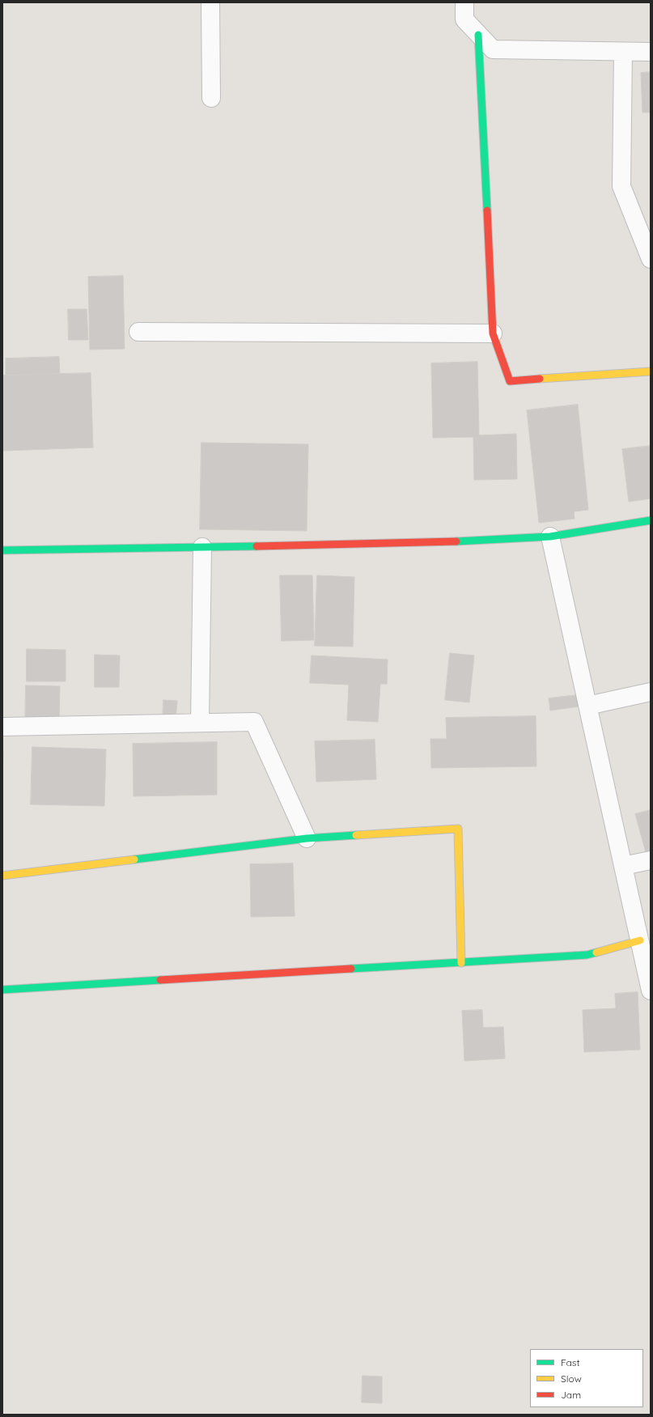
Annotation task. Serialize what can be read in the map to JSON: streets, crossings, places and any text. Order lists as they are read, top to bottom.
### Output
{
  "legend": ["Fast", "Slow", "Jam"]
}
